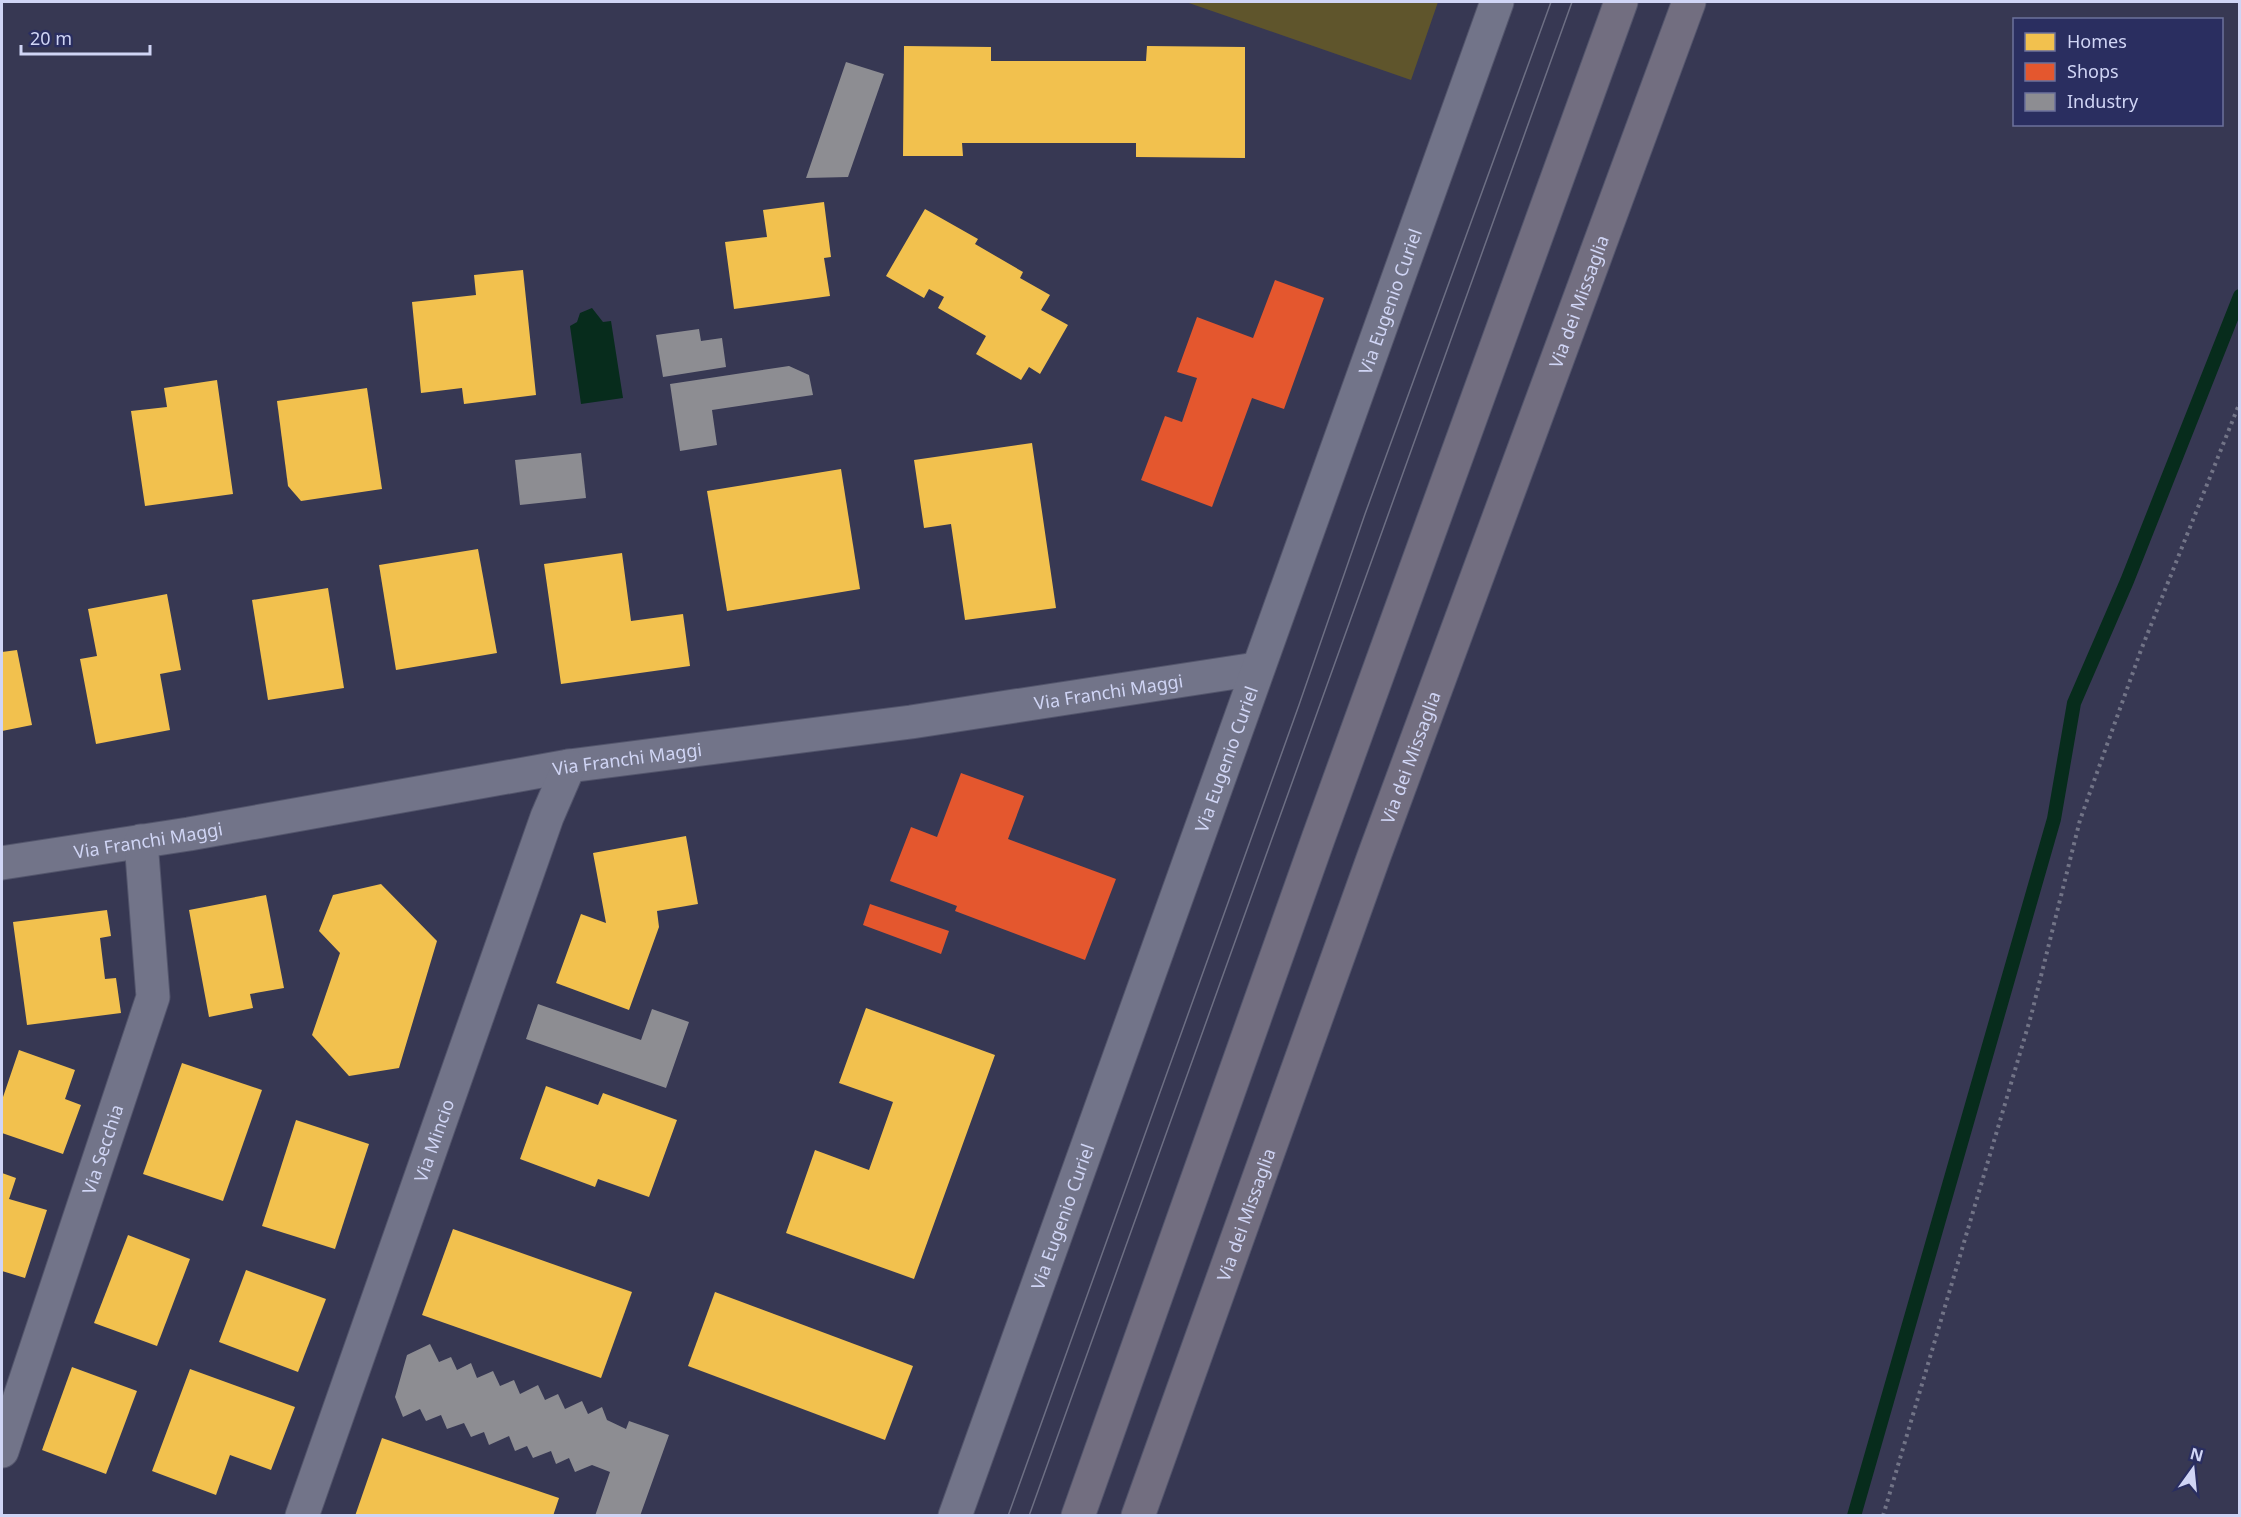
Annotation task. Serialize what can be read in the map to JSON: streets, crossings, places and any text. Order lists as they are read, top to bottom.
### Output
{
  "streets": {
    "main road": ["Via dei Missaglia"],
    "street": [
      "Via Eugenio Curiel",
      "Via Franchi Maggi",
      "Via Mincio",
      "Via Secchia"
    ]
  },
  "crossings": [
    ["Via Eugenio Curiel", "Via Franchi Maggi"],
    ["Via Franchi Maggi", "Via Mincio"],
    ["Via Franchi Maggi", "Via Secchia"]
  ],
  "legend": ["Homes", "Shops", "Industry"],
  "scale_bar": "20 m",
  "north": "top"
}
